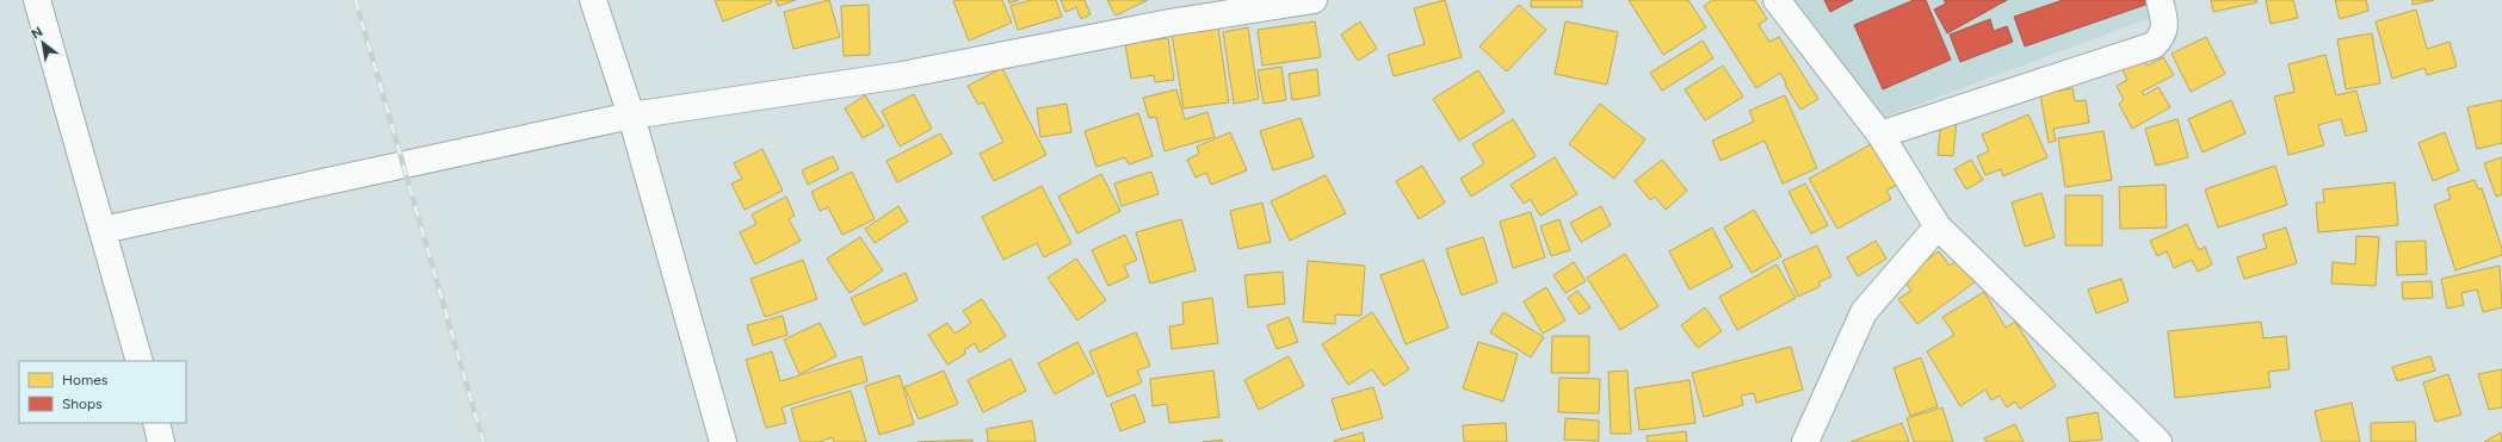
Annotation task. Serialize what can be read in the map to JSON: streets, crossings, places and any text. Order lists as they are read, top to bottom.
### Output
{
  "legend": ["Homes", "Shops"],
  "north": "top left"
}
